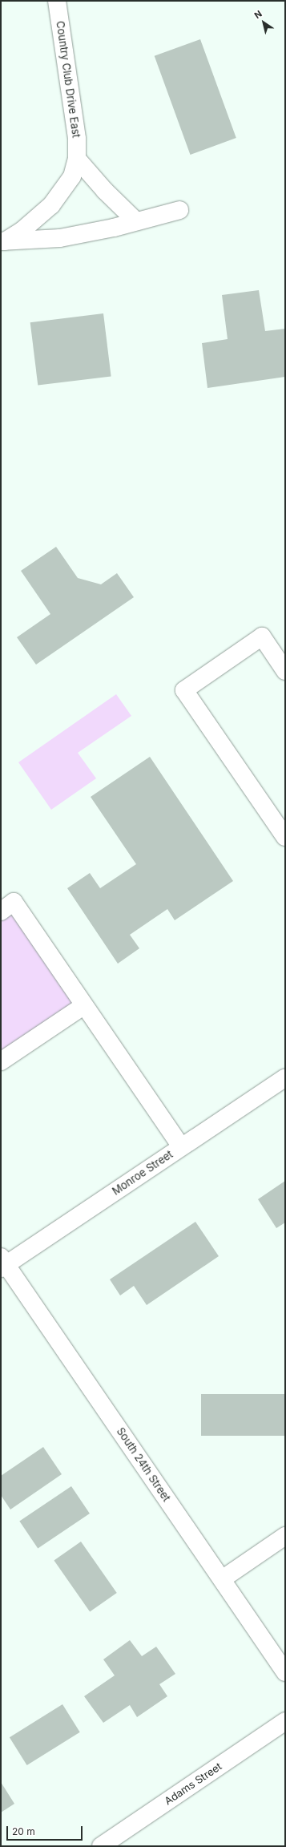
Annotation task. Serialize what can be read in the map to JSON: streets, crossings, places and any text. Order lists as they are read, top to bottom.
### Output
{
  "streets": {
    "street": [
      "Country Club Drive East",
      "Monroe Street",
      "South 24th Street",
      "Adams Street"
    ]
  },
  "crossings": [
    ["Monroe Street", "South 24th Street"]
  ],
  "scale_bar": "20 m",
  "north": "top left"
}
